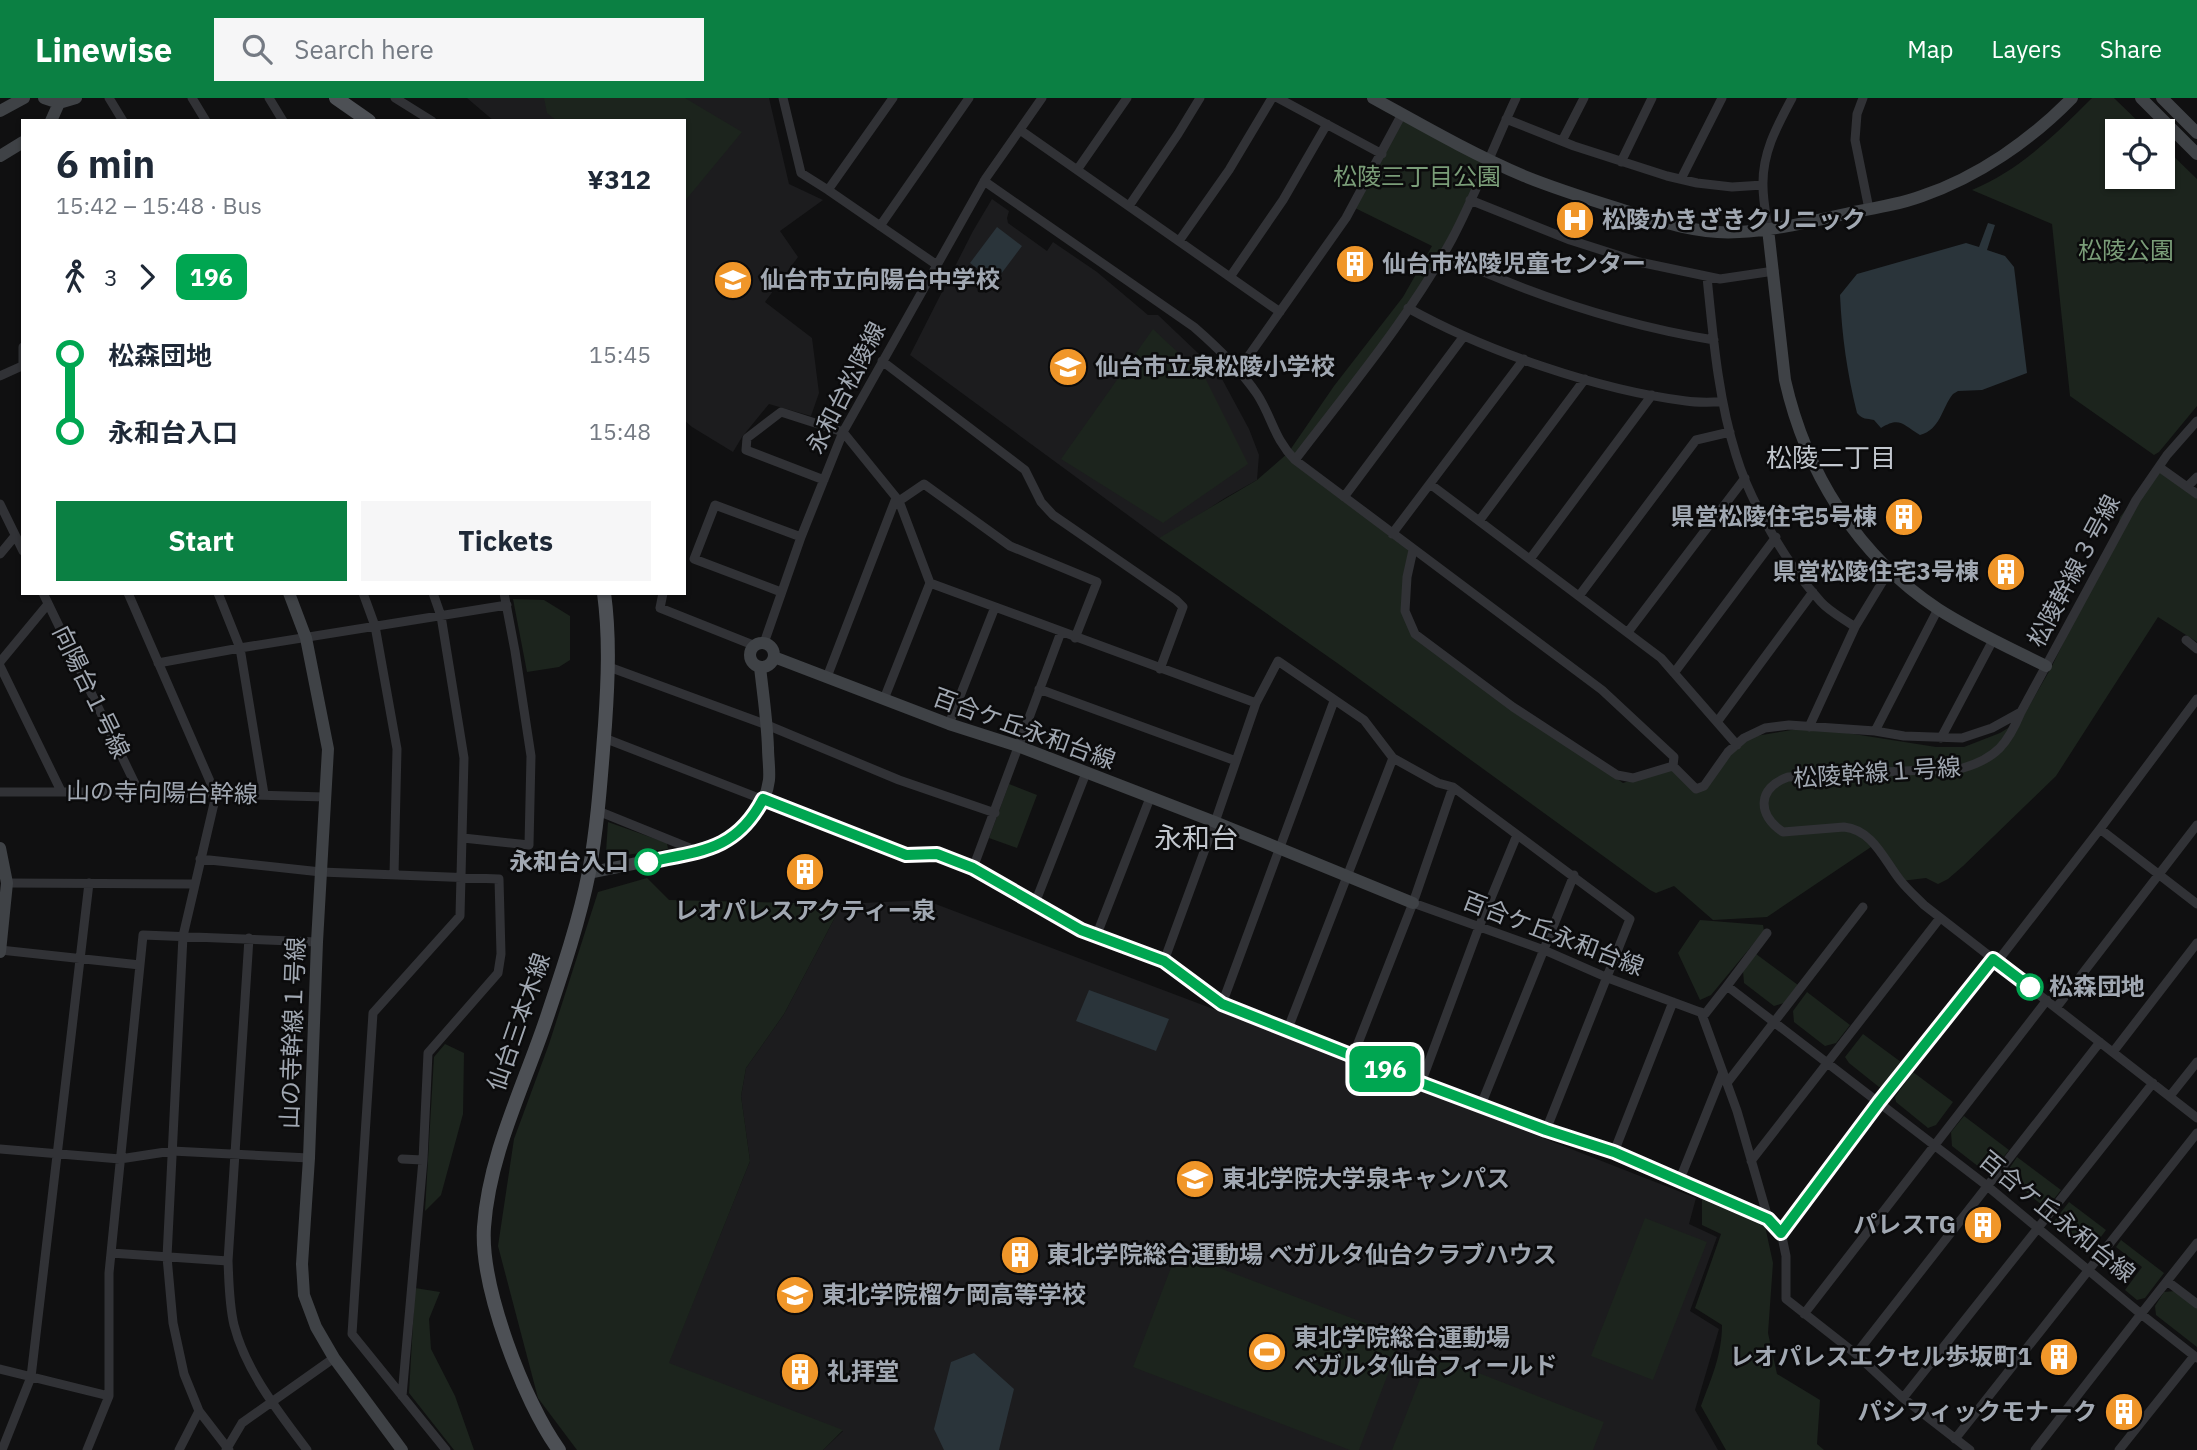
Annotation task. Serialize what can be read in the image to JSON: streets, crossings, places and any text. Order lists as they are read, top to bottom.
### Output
{
  "streets": {
    "main road": ["仙台三本木線"],
    "street": [
      "永和台松陵線",
      "松陵幹線３号線",
      "向陽台１号線",
      "百合ケ丘永和台線",
      "松陵幹線１号線",
      "山の寺向陽台幹線",
      "山の寺幹線１号線"
    ]
  },
  "crossings": [
    ["永和台松陵線", "百合ケ丘永和台線"],
    ["松陵幹線３号線", "松陵幹線１号線"],
    ["向陽台１号線", "山の寺向陽台幹線"],
    ["山の寺向陽台幹線", "山の寺幹線１号線"]
  ],
  "districts": ["松陵二丁目", "永和台"],
  "parks": ["松陵三丁目公園", "松陵公園"],
  "places": {
    "hospital": ["松陵かきざきクリニック"],
    "building": [
      "仙台市松陵児童センター",
      "県営松陵住宅5号棟",
      "県営松陵住宅3号棟",
      "レオパレスアクティー泉",
      "パレスTG",
      "東北学院総合運動場 べガルタ仙台クラブハウス",
      "レオパレスエクセル歩坂町1",
      "礼拝堂",
      "パシフィックモナーク"
    ],
    "school or university": [
      "仙台市立向陽台中学校",
      "仙台市立泉松陵小学校",
      "東北学院大学泉キャンパス",
      "東北学院榴ケ岡高等学校"
    ],
    "other": ["永和台入口", "松森団地"],
    "sports": ["東北学院総合運動場 ベガルタ仙台フィールド"]
  },
  "lines": ["bus line 196"],
  "page": {
    "header": "Linewise",
    "search": "Search here",
    "nav": ["Map", "Layers", "Share"],
    "on_map": "196",
    "heading": ["6 min", "15:42 – 15:48 · Bus", "¥312"],
    "legs": ["3", "196"],
    "list": [
      {
        "name": "松森団地",
        "value": "15:45"
      },
      {
        "name": "永和台入口",
        "value": "15:48"
      }
    ],
    "buttons": ["Start", "Tickets"]
  }
}
